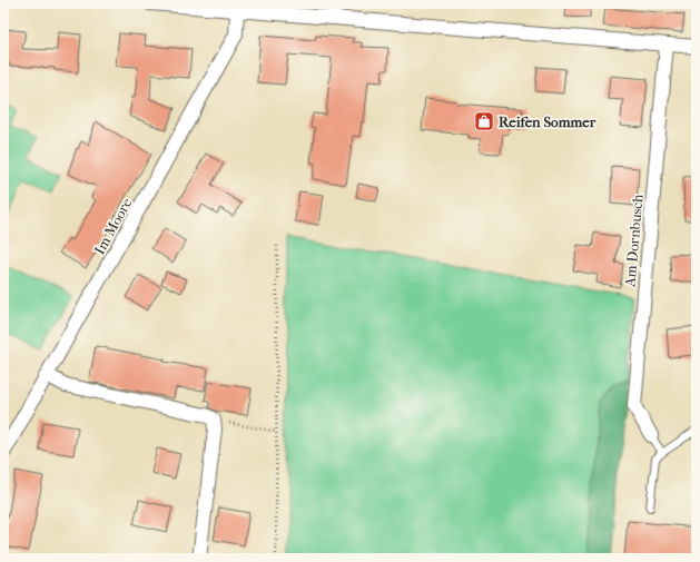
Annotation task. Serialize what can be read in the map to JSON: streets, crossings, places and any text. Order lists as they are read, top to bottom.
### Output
{
  "streets": {
    "street": ["Im Moore", "Am Dornbusch"]
  },
  "places": {
    "shop": ["Reifen Sommer"]
  }
}
